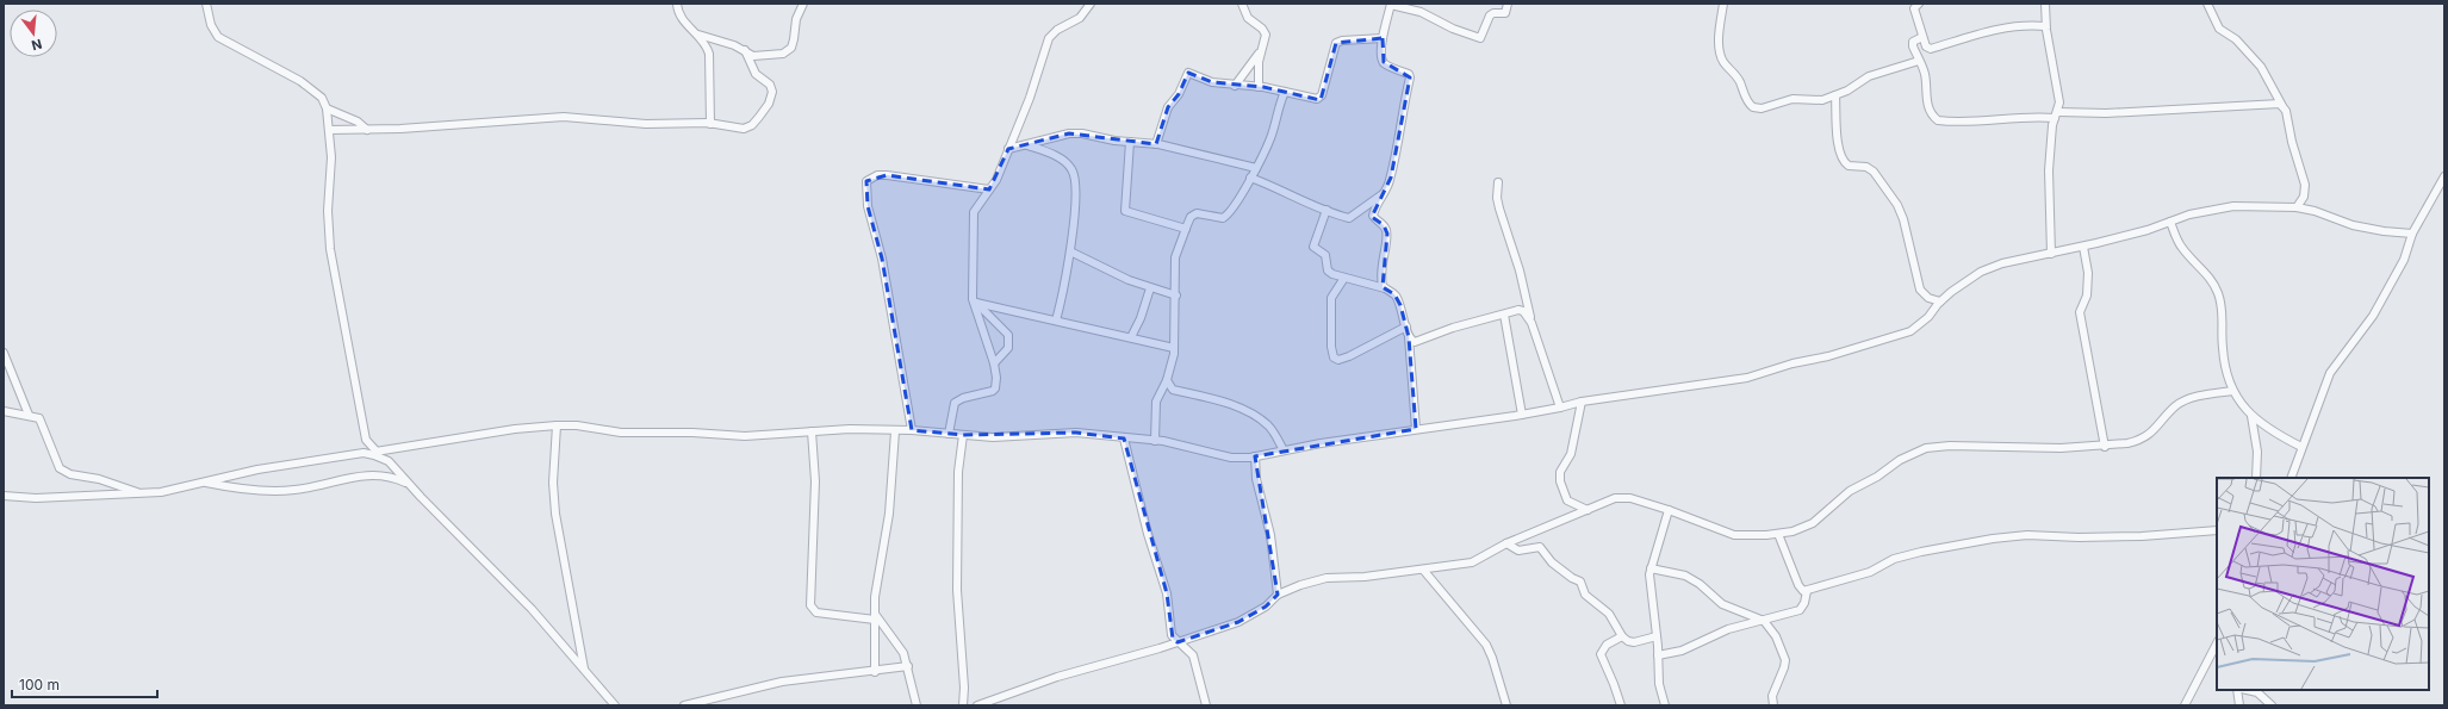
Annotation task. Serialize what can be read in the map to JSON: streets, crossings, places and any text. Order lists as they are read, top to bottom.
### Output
{
  "scale_bar": "100 m",
  "north": "bottom"
}
